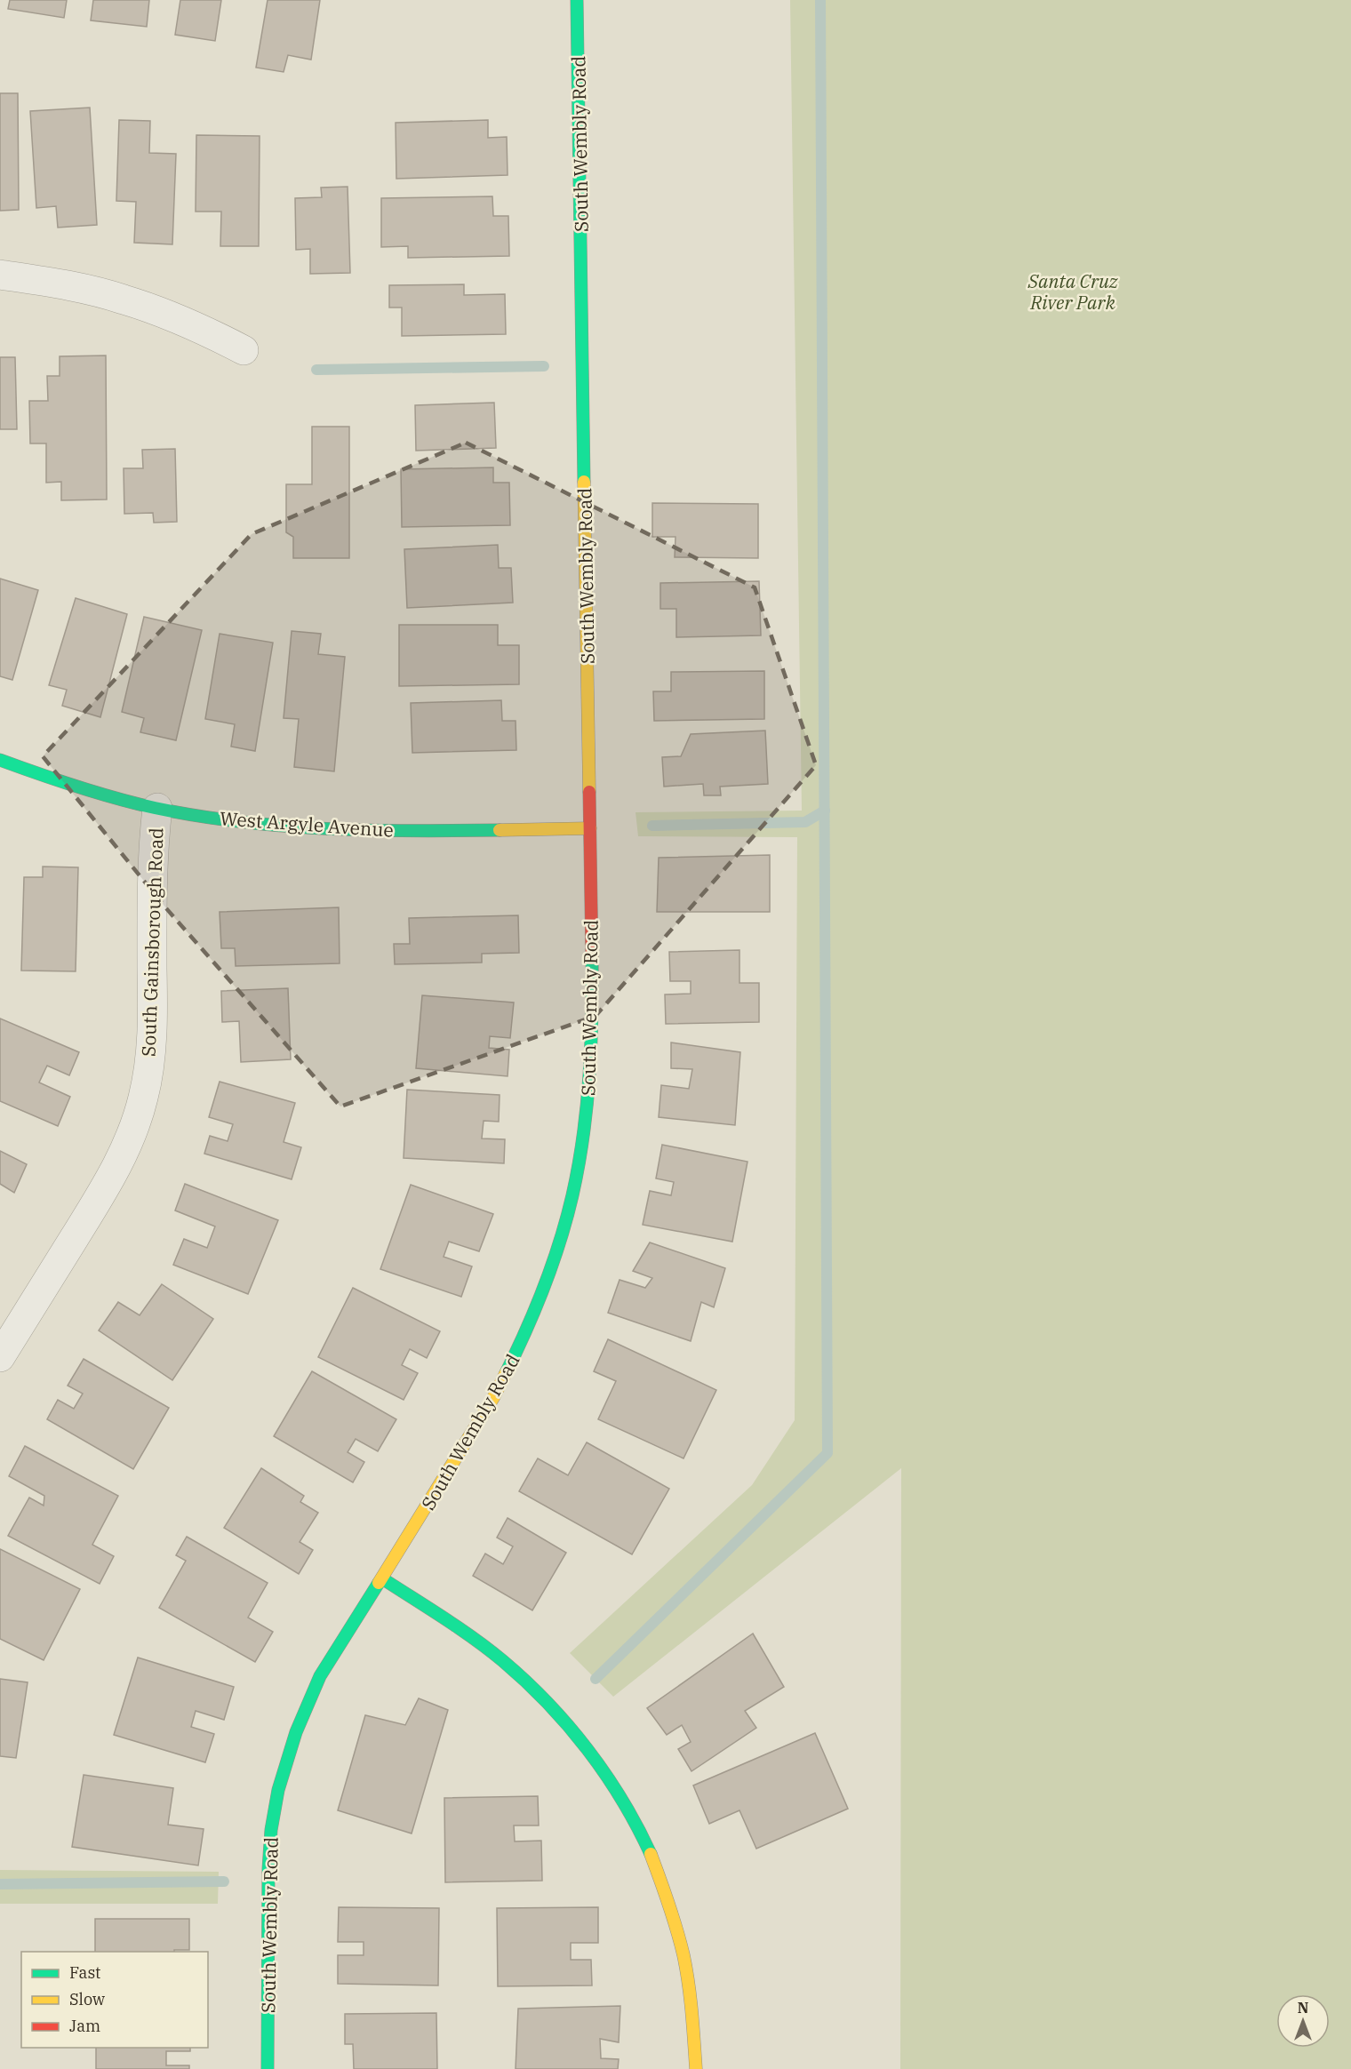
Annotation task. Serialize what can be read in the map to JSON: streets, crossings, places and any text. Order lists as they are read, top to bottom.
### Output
{
  "streets": {
    "street": ["South Wembly Road", "West Argyle Avenue", "South Gainsborough Road"]
  },
  "crossings": [
    ["South Wembly Road", "West Argyle Avenue"],
    ["West Argyle Avenue", "South Gainsborough Road"]
  ],
  "parks": ["Santa Cruz River Park"],
  "legend": ["Fast", "Slow", "Jam"],
  "north": "top"
}
